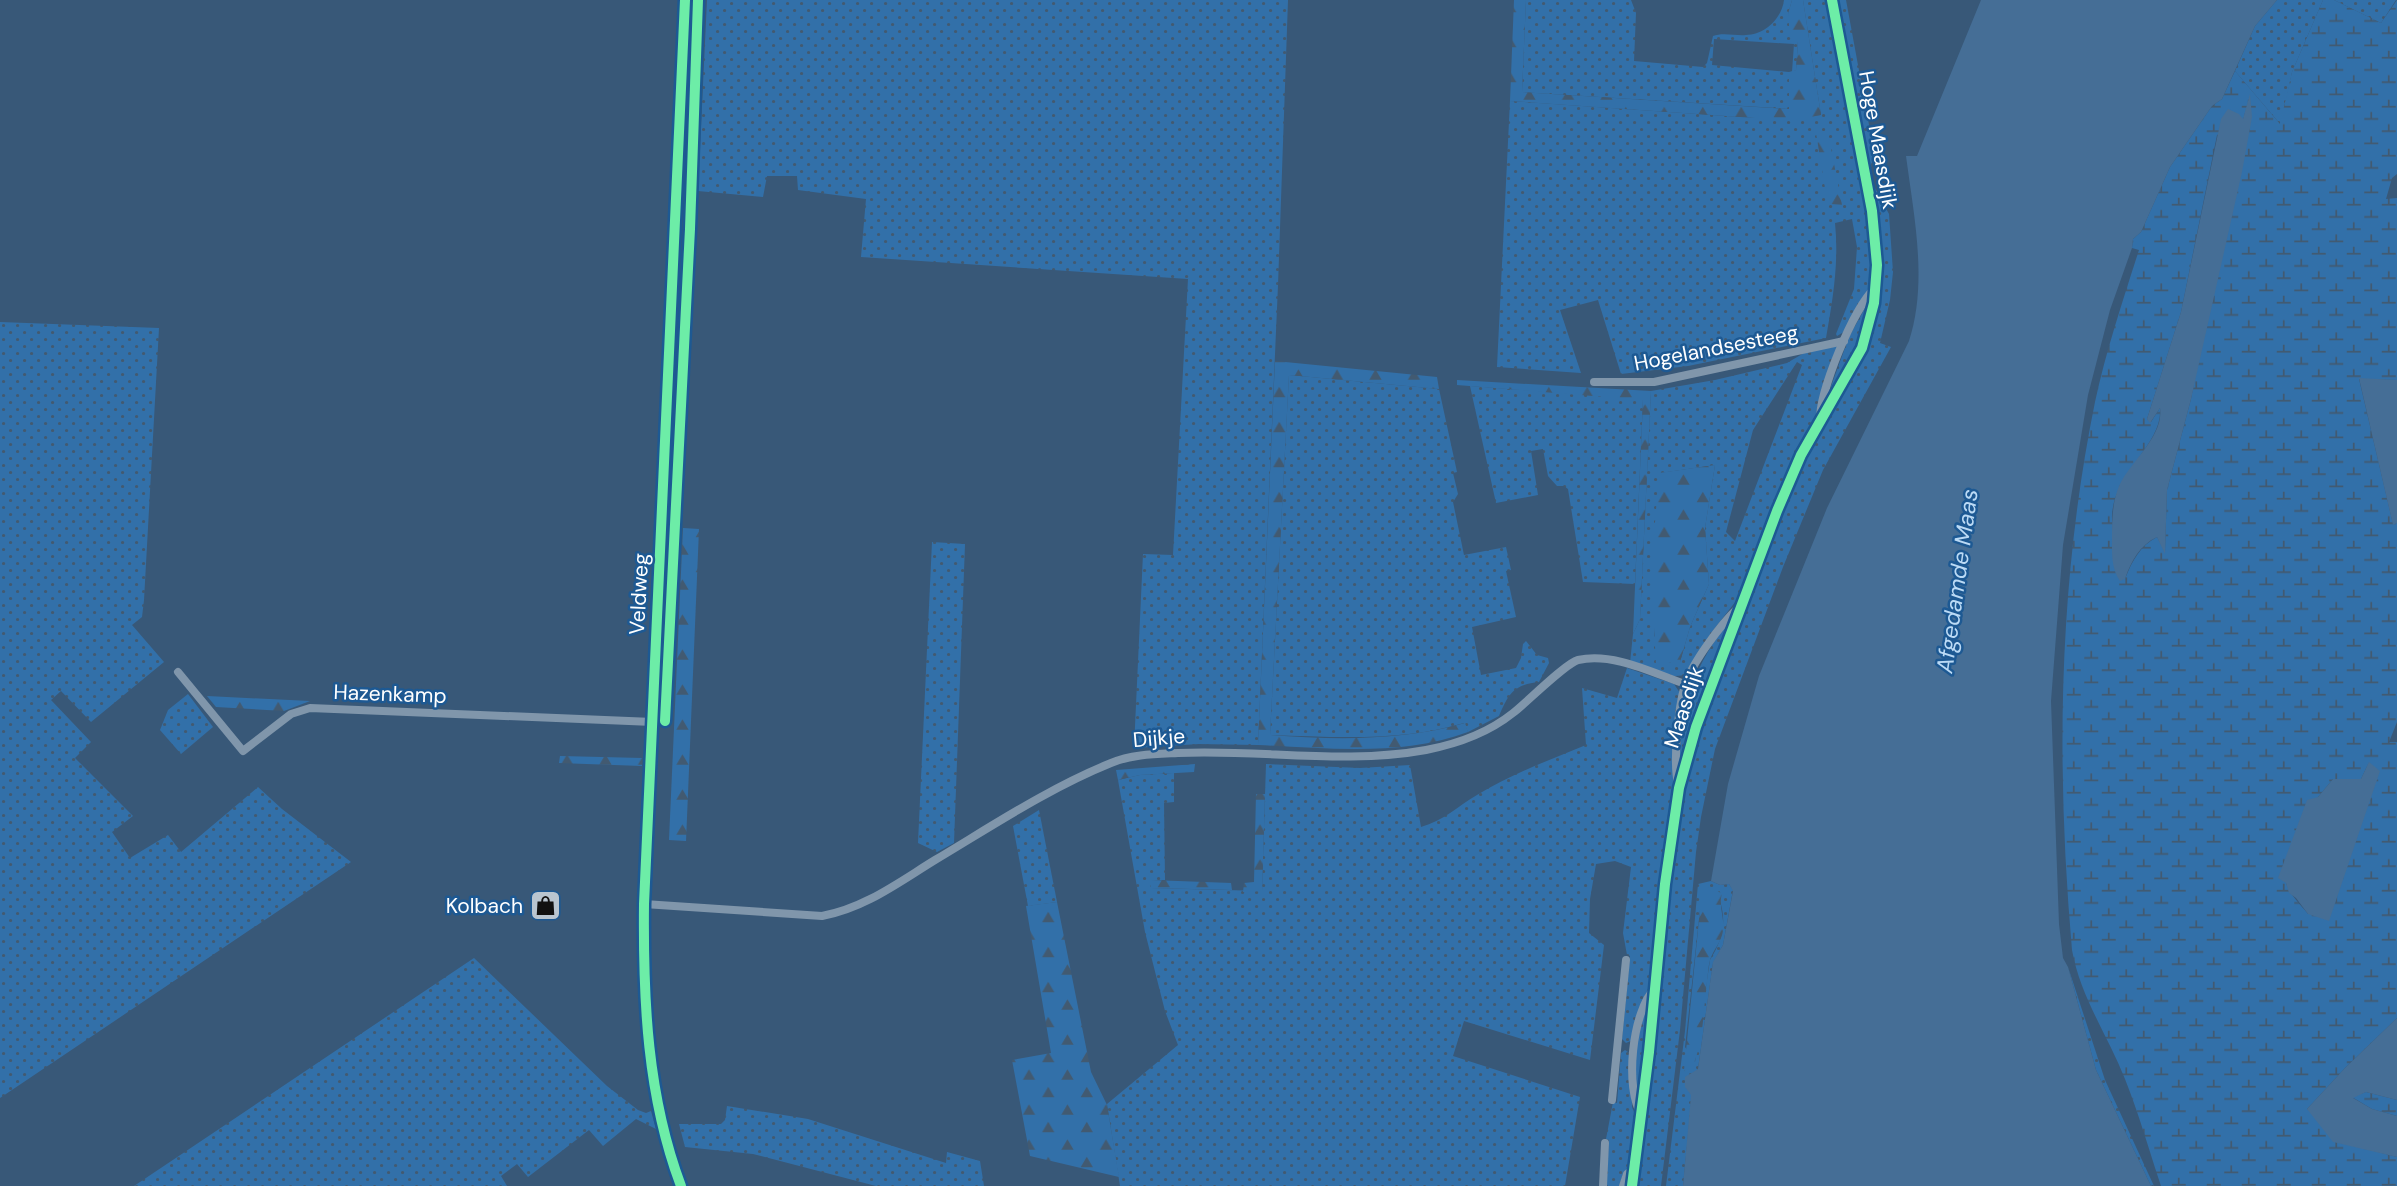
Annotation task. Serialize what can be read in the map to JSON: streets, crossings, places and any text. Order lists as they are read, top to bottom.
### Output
{
  "streets": {
    "street": [
      "Hoge Maasdijk",
      "Hogelandsesteeg",
      "Veldweg",
      "Hazenkamp",
      "Maasdijk",
      "Dijkje"
    ]
  },
  "crossings": [
    ["Hoge Maasdijk", "Maasdijk"],
    ["Hogelandsesteeg", "Maasdijk"],
    ["Veldweg", "Hazenkamp"],
    ["Veldweg", "Dijkje"],
    ["Maasdijk", "Dijkje"]
  ],
  "water": ["Afgedamde Maas"],
  "places": {
    "shop": ["Kolbach"]
  }
}
